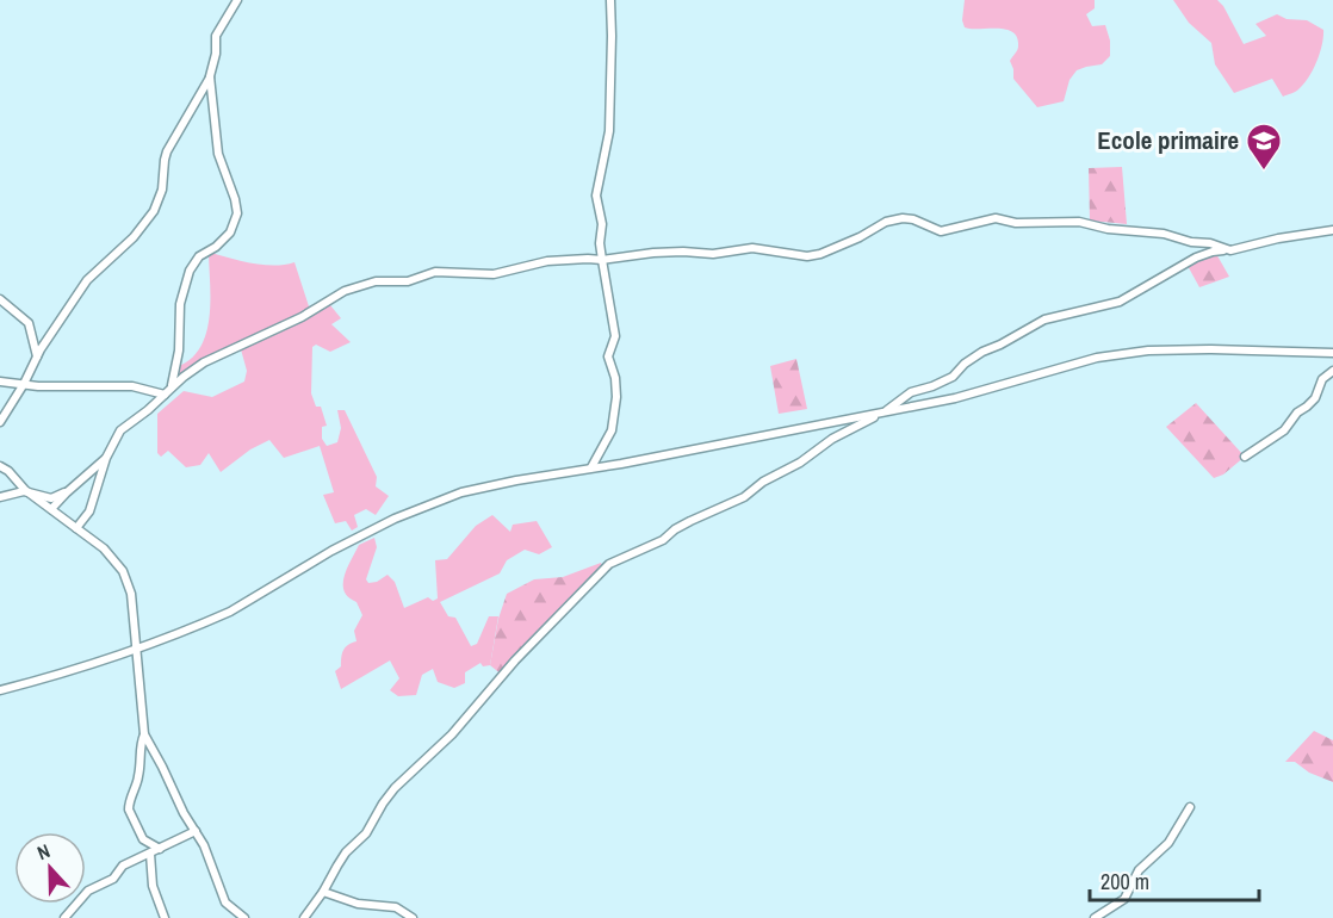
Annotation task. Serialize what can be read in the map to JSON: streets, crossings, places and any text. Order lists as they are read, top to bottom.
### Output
{
  "places": {
    "school or university": ["Ecole primaire"]
  },
  "scale_bar": "200 m",
  "north": "top"
}
